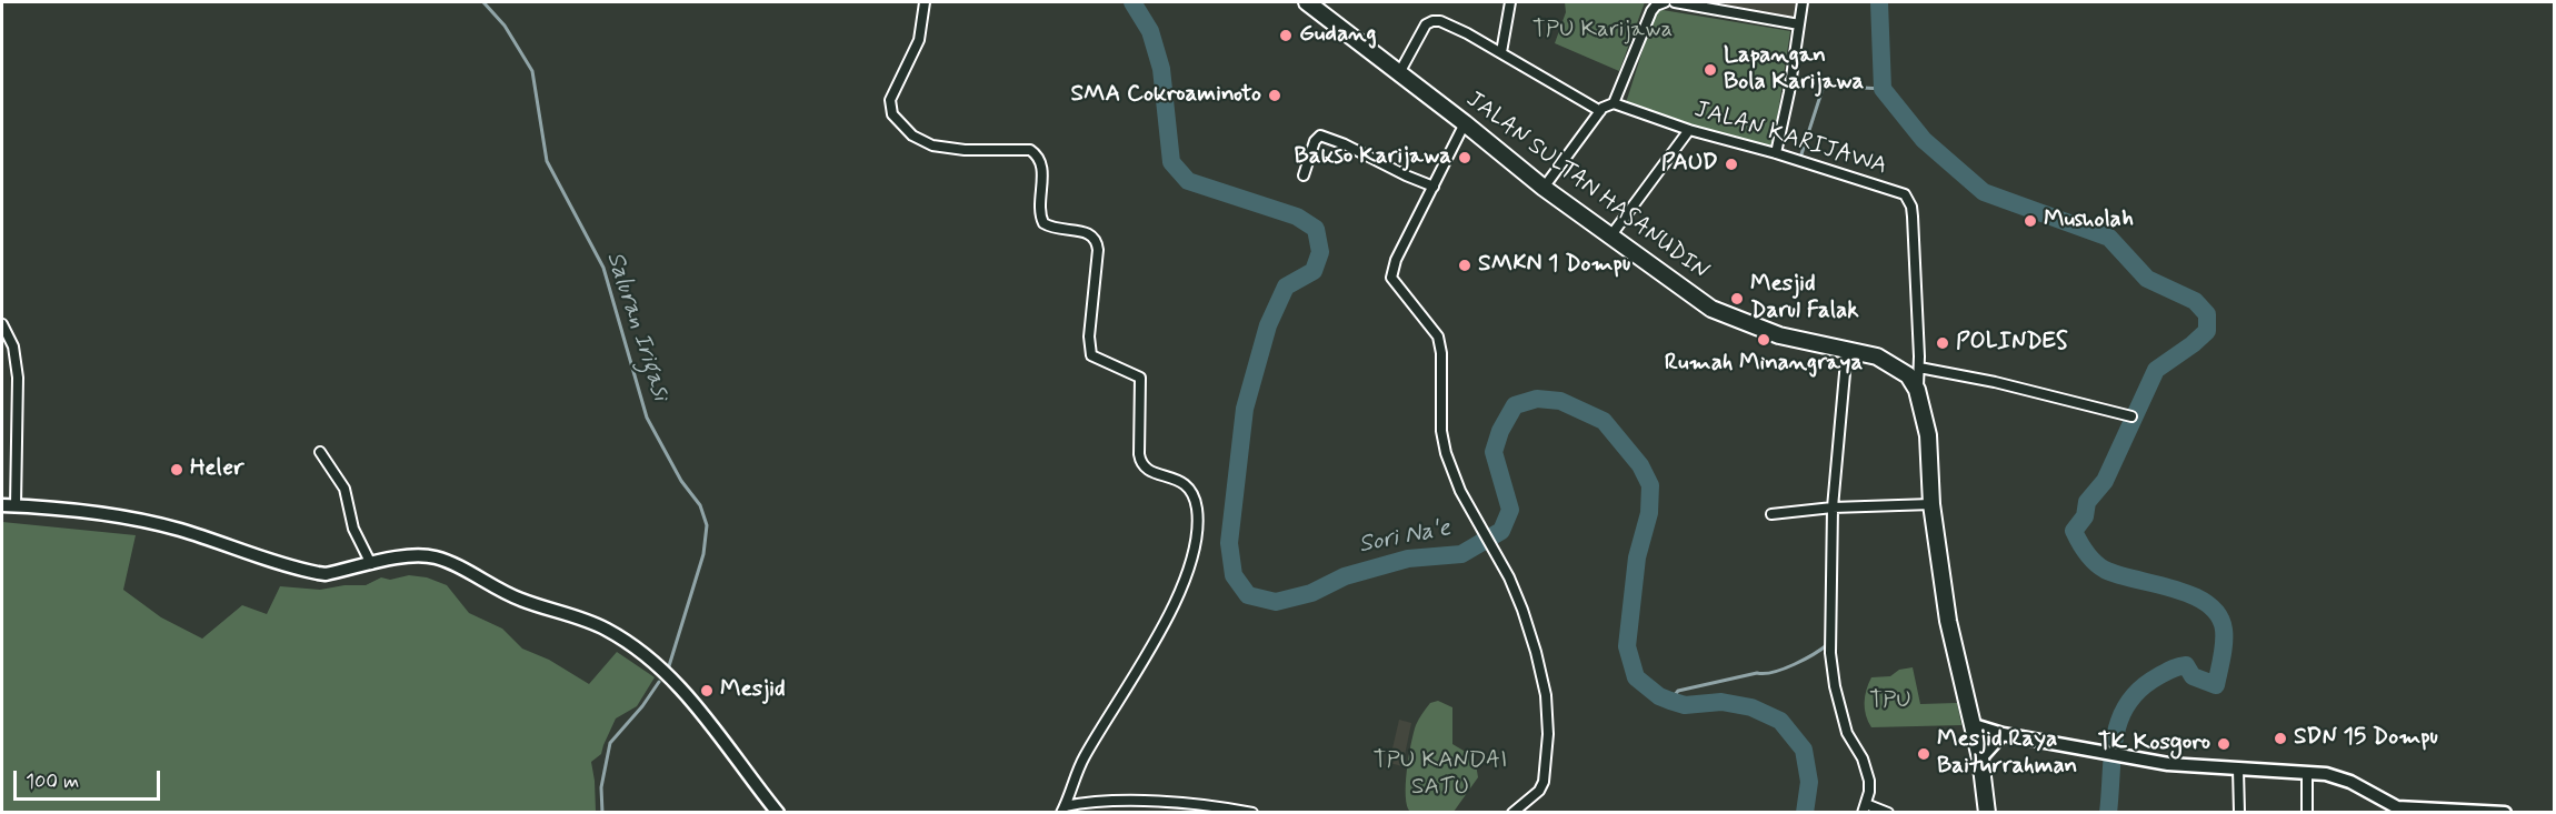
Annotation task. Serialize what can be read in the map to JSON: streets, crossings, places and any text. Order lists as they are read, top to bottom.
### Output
{
  "streets": {
    "highway": ["JALAN SULTAN HASANUDIN"],
    "street": ["JALAN KARIJAWA"]
  },
  "water": ["Saluran Irigasi", "Sori Na'e"],
  "parks": ["TPU Karijawa", "TPU", "TPU KANDAI SATU"],
  "places": [
    "Gudang",
    "Lapangan Bola Karijawa",
    "SMA Cokroaminoto",
    "Bakso Karijawa",
    "PAUD",
    "Musholah",
    "SMKN 1 Dompu",
    "Mesjid Darul Falak",
    "Rumah Minangraya",
    "POLINDES",
    "Heler",
    "Mesjid",
    "SDN 15 Dompu",
    "TK Kosgoro",
    "Mesjid Raya Baiturrahman"
  ],
  "scale_bar": "100 m"
}
